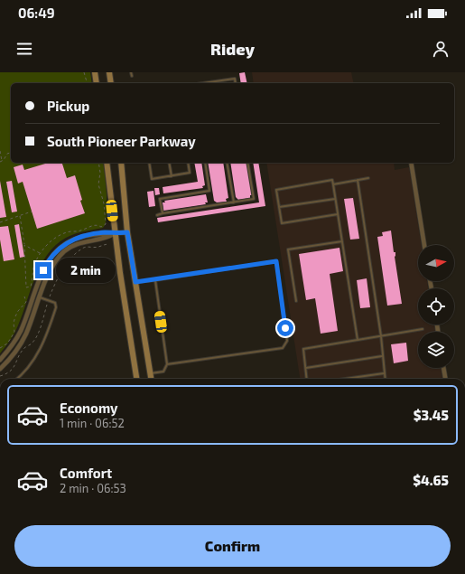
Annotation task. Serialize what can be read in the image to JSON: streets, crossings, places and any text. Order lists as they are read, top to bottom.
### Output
{
  "north": "right",
  "page": {
    "status": "06:49",
    "header": "Ridey",
    "banner": ["Pickup", "South Pioneer Parkway"],
    "bubble": "2 min",
    "list": [
      {
        "name": "Economy",
        "note": "1 min · 06:52",
        "value": "$3.45"
      },
      {
        "name": "Comfort",
        "note": "2 min · 06:53",
        "value": "$4.65"
      }
    ],
    "buttons": "Confirm"
  }
}
